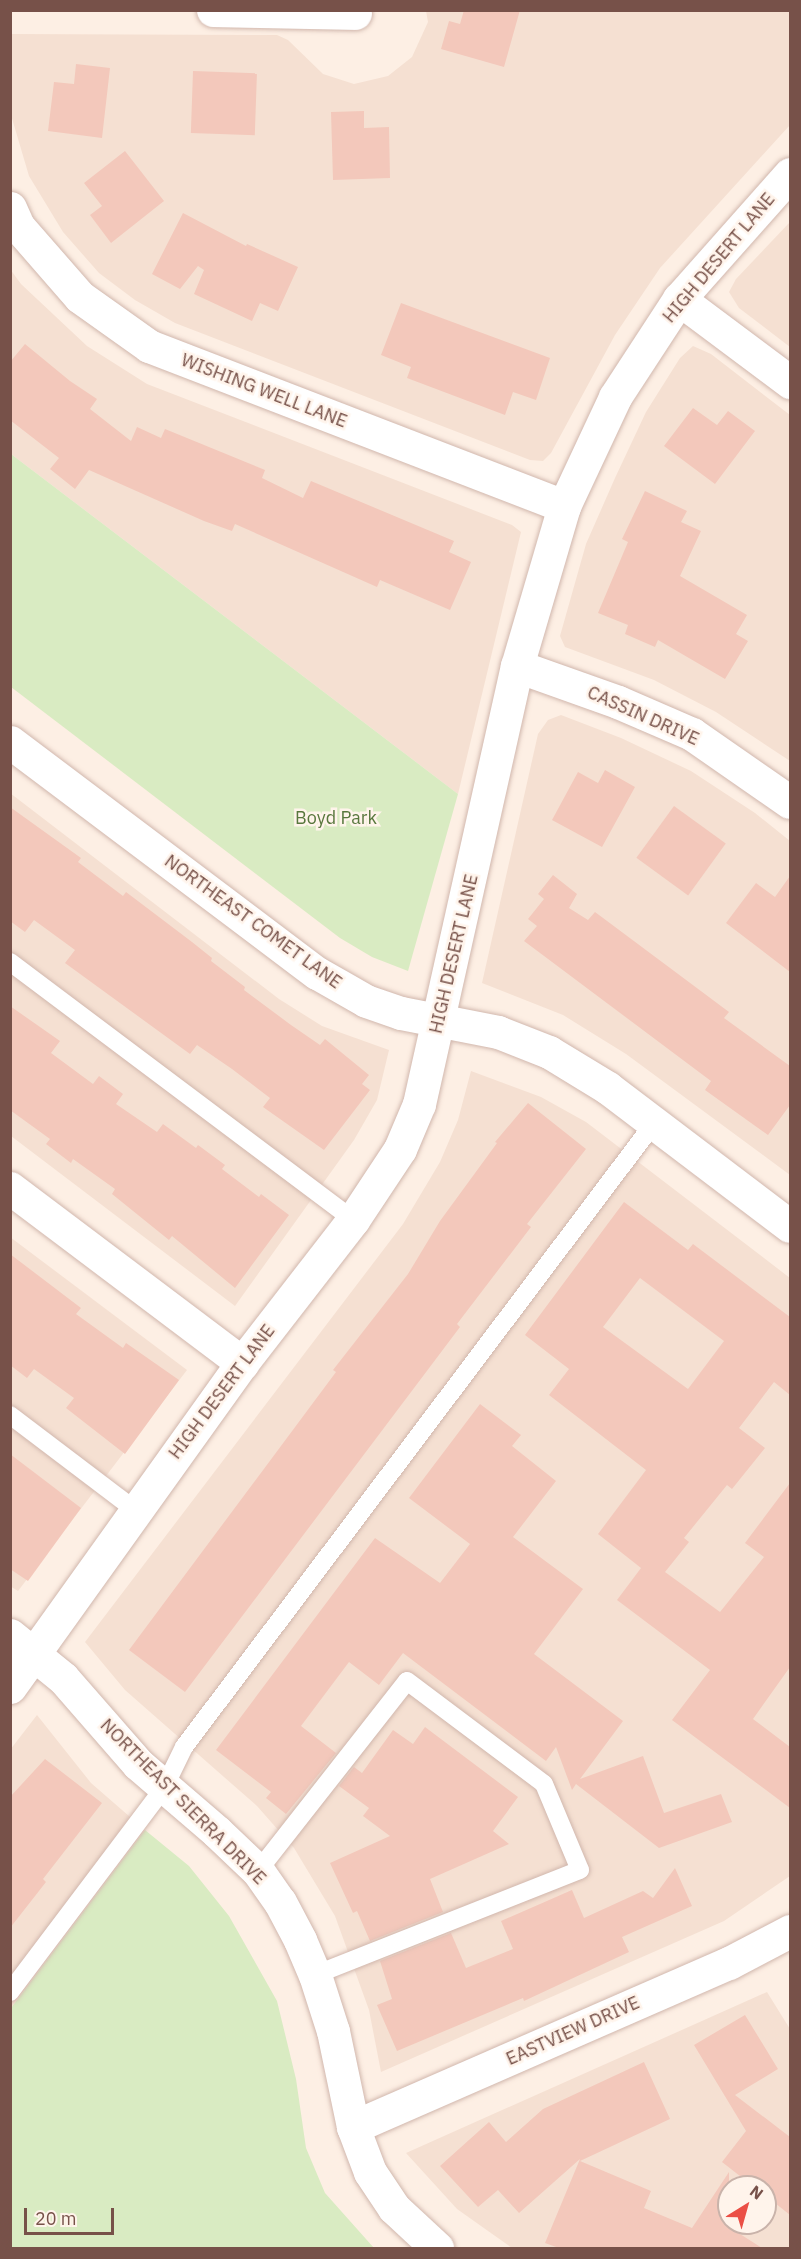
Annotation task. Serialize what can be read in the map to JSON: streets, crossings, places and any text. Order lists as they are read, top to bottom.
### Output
{
  "streets": {
    "street": [
      "HIGH DESERT LANE",
      "WISHING WELL LANE",
      "CASSIN DRIVE",
      "NORTHEAST COMET LANE",
      "NORTHEAST SIERRA DRIVE",
      "EASTVIEW DRIVE"
    ]
  },
  "crossings": [
    ["HIGH DESERT LANE", "WISHING WELL LANE"],
    ["HIGH DESERT LANE", "CASSIN DRIVE"],
    ["HIGH DESERT LANE", "NORTHEAST COMET LANE"],
    ["HIGH DESERT LANE", "NORTHEAST SIERRA DRIVE"],
    ["NORTHEAST SIERRA DRIVE", "EASTVIEW DRIVE"]
  ],
  "parks": ["Boyd Park"],
  "scale_bar": "20 m",
  "north": "top right"
}
